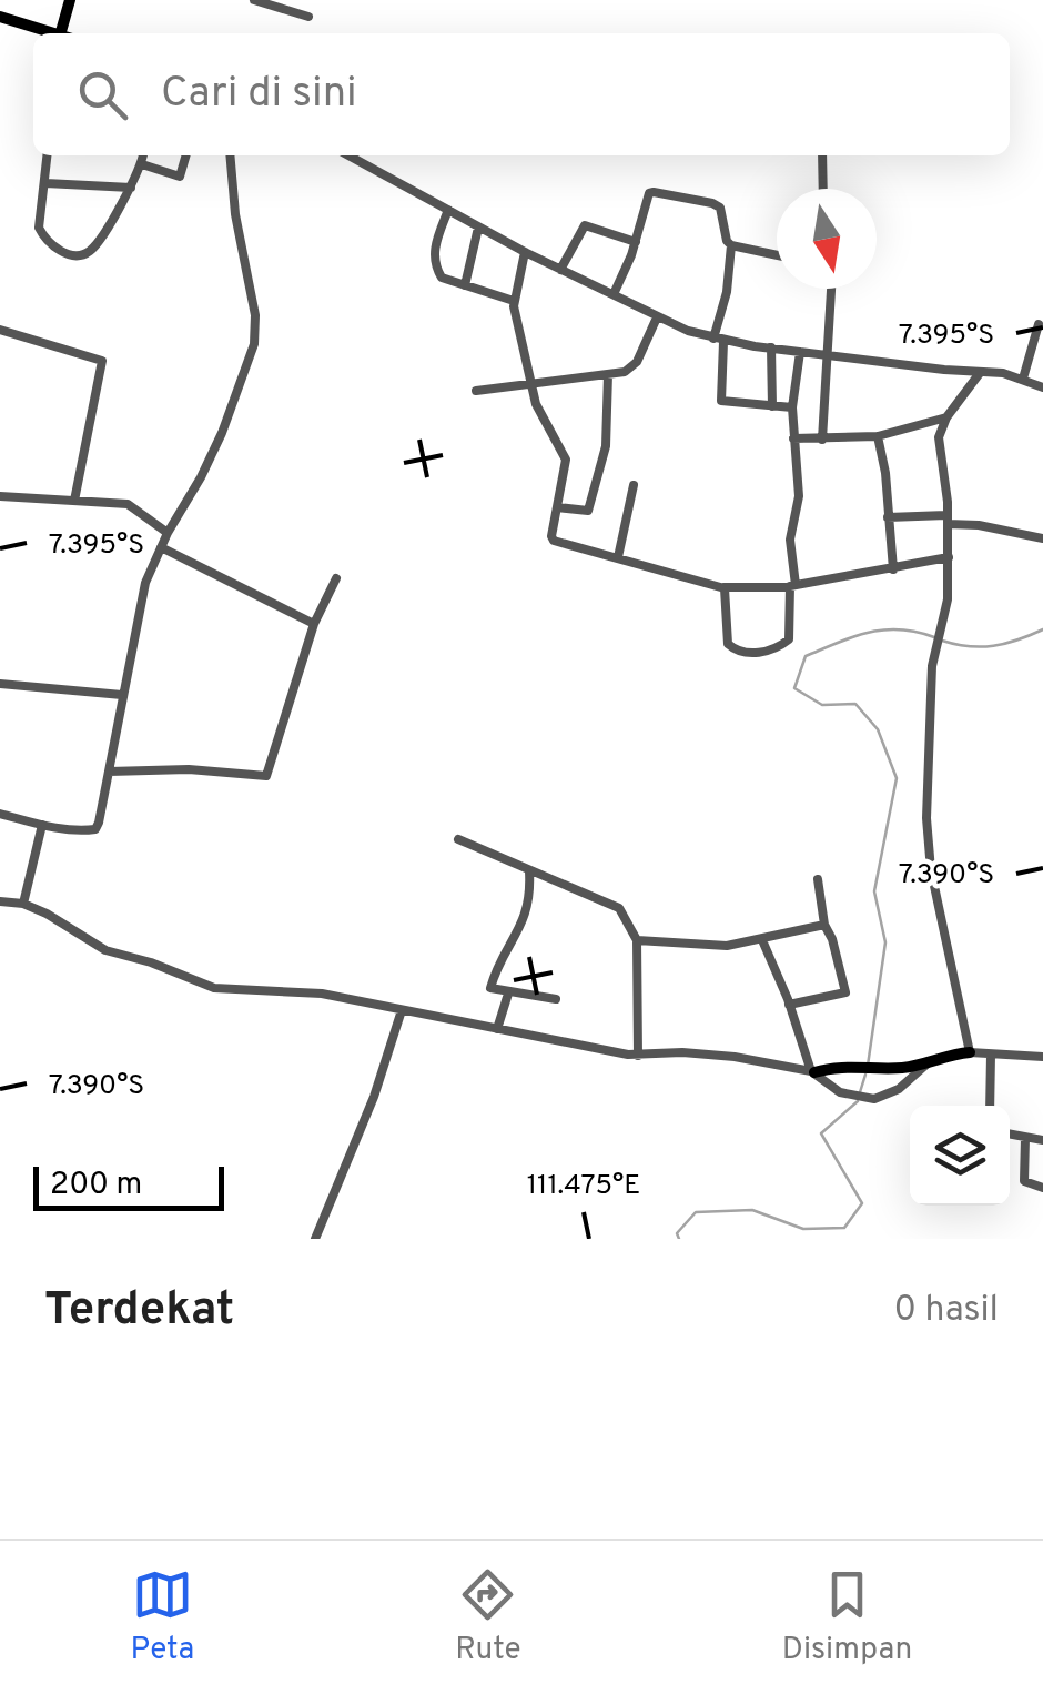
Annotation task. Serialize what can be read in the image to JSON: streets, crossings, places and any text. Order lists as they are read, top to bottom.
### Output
{
  "scale_bar": "200 m",
  "north": "bottom",
  "page": {
    "search": "Cari di sini",
    "scale": "200 m",
    "heading": ["Terdekat", "0 hasil"],
    "nav": ["Peta", "Rute", "Disimpan"]
  },
  "coordinates": ["7.395°S", "7.390°S", "111.475°E"]
}
